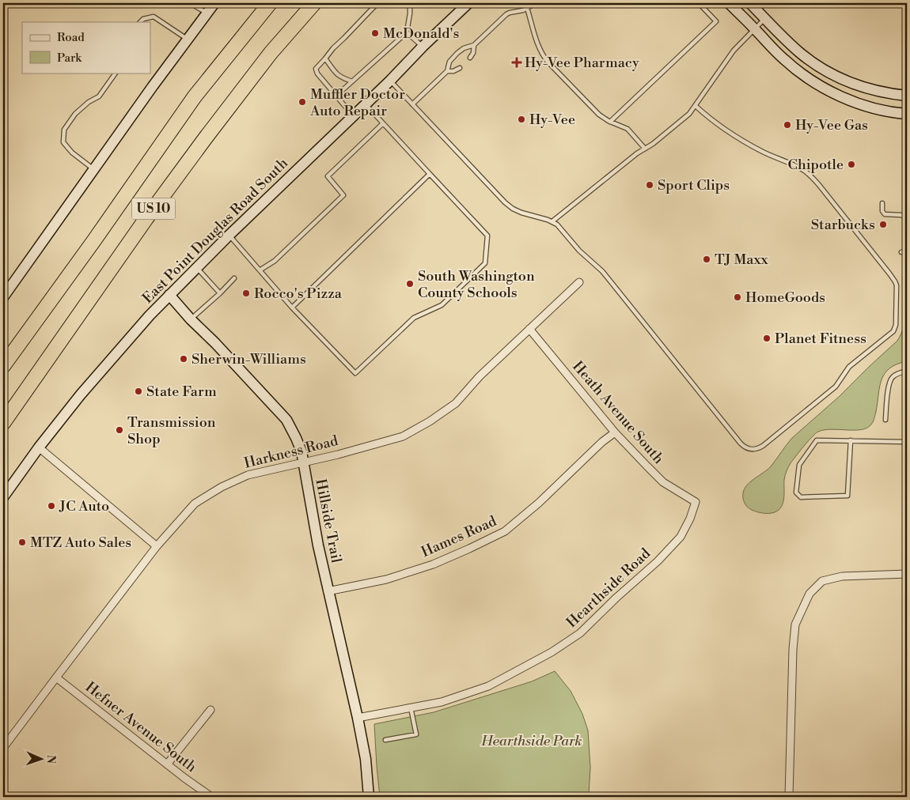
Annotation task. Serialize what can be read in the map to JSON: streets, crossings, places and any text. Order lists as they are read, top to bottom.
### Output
{
  "streets": {
    "highway": ["US 10"],
    "street": [
      "East Point Douglas Road South",
      "Heath Avenue South",
      "Harkness Road",
      "Hillside Trail",
      "Hames Road",
      "Hearthside Road",
      "Hefner Avenue South"
    ]
  },
  "crossings": [
    ["East Point Douglas Road South", "Hillside Trail"],
    ["Heath Avenue South", "Harkness Road"],
    ["Heath Avenue South", "Hames Road"],
    ["Heath Avenue South", "Hearthside Road"],
    ["Harkness Road", "Hillside Trail"],
    ["Harkness Road", "Hefner Avenue South"],
    ["Hillside Trail", "Hames Road"],
    ["Hillside Trail", "Hearthside Road"]
  ],
  "parks": ["Hearthside Park"],
  "places": {
    "other": [
      "McDonald's",
      "Muffler Doctor Auto Repair",
      "Hy-Vee",
      "Hy-Vee Gas",
      "Chipotle",
      "Sport Clips",
      "Starbucks",
      "TJ Maxx",
      "South Washington County Schools",
      "Rocco's Pizza",
      "HomeGoods",
      "Planet Fitness",
      "Sherwin-Williams",
      "State Farm",
      "Transmission Shop",
      "JC Auto",
      "MTZ Auto Sales"
    ],
    "health": ["Hy-Vee Pharmacy"]
  },
  "legend": ["Road", "Park"],
  "north": "right"
}
